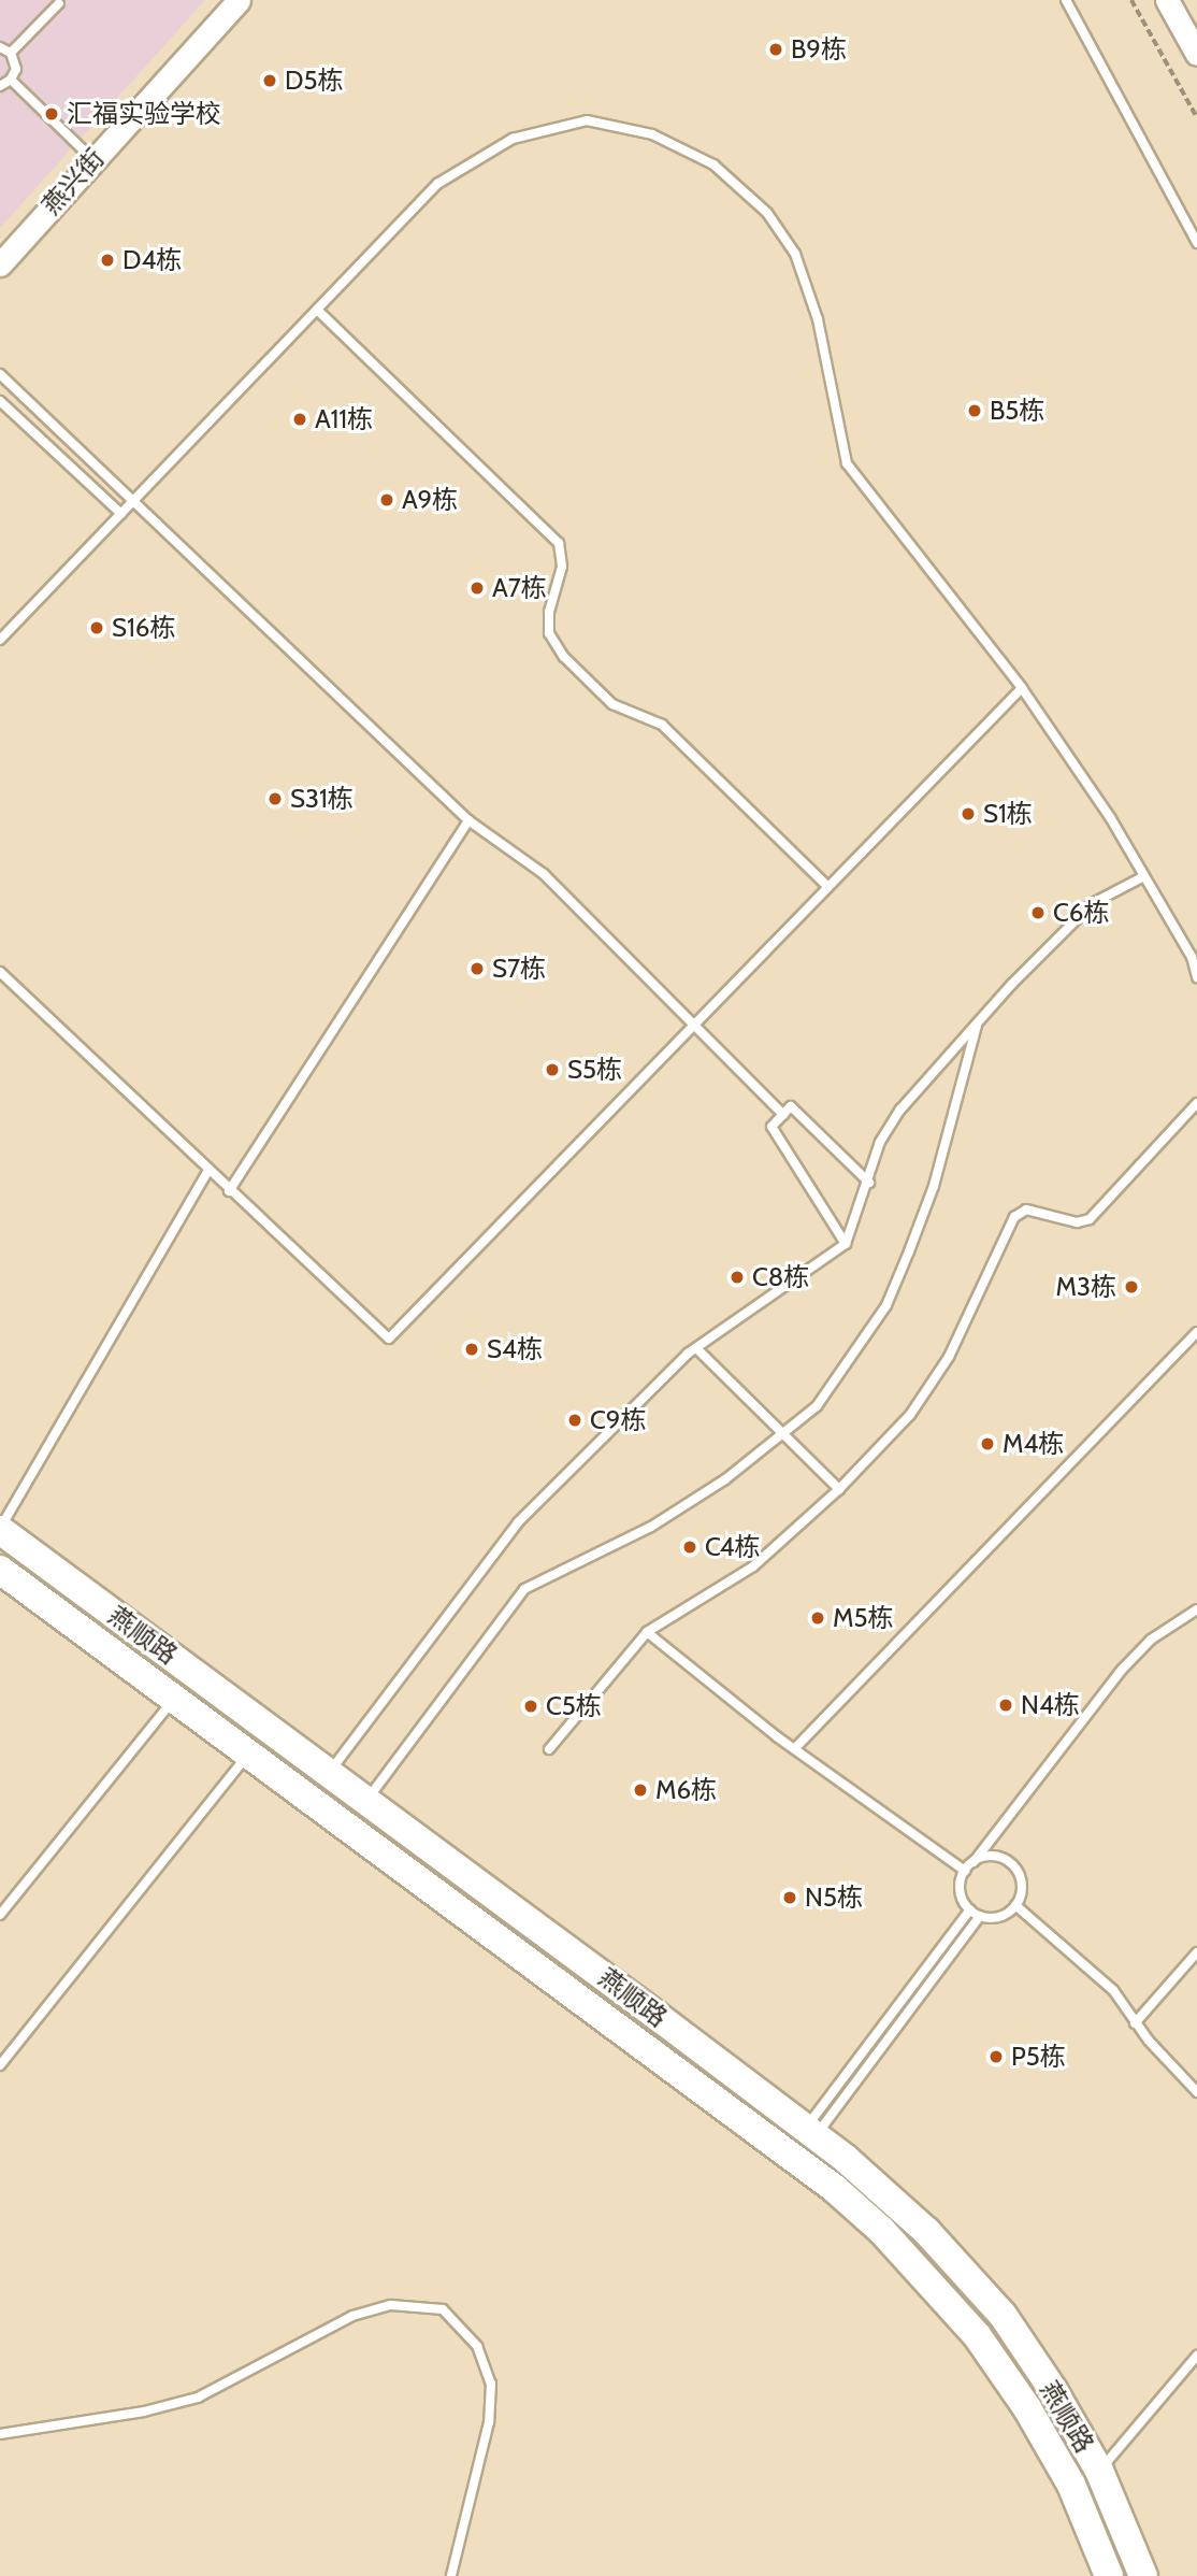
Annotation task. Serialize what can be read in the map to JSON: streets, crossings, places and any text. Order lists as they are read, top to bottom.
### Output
{
  "streets": {
    "main road": ["燕顺路"],
    "street": ["燕兴街"]
  },
  "places": [
    "B9栋",
    "D5栋",
    "汇福实验学校",
    "D4栋",
    "B5栋",
    "A11栋",
    "A9栋",
    "A7栋",
    "S16栋",
    "S31栋",
    "S1栋",
    "C6栋",
    "S7栋",
    "S5栋",
    "C8栋",
    "M3栋",
    "S4栋",
    "C9栋",
    "M4栋",
    "C4栋",
    "M5栋",
    "N4栋",
    "C5栋",
    "M6栋",
    "N5栋",
    "P5栋"
  ]
}
